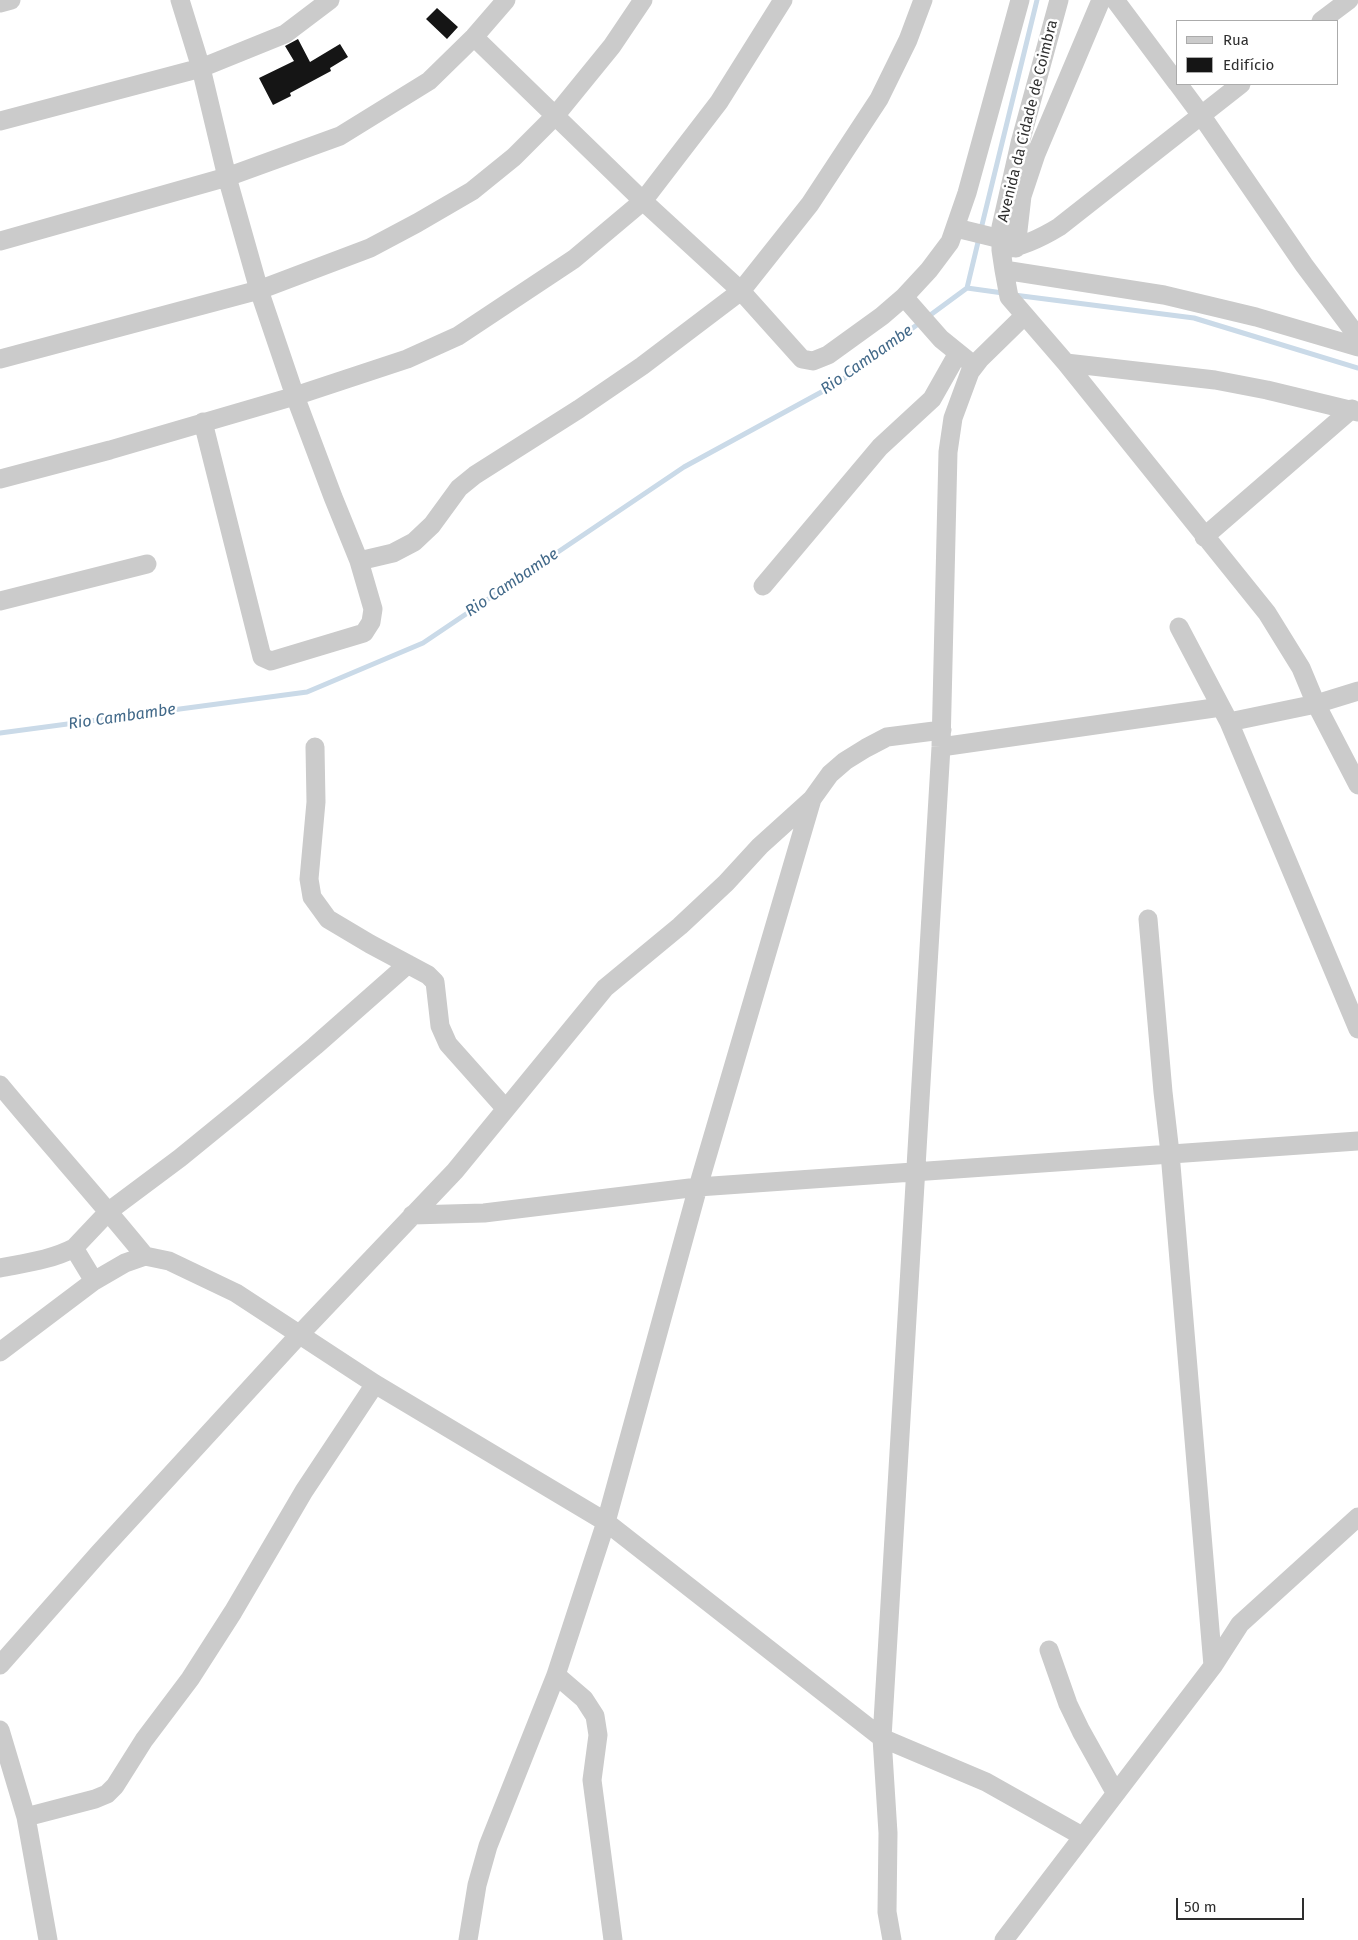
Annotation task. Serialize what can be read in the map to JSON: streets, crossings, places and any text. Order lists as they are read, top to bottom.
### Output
{
  "streets": {
    "street": ["Avenida da Cidade de Coimbra"]
  },
  "water": ["Rio Cambambe"],
  "legend": ["Rua", "Edifício"],
  "scale_bar": "50 m"
}
